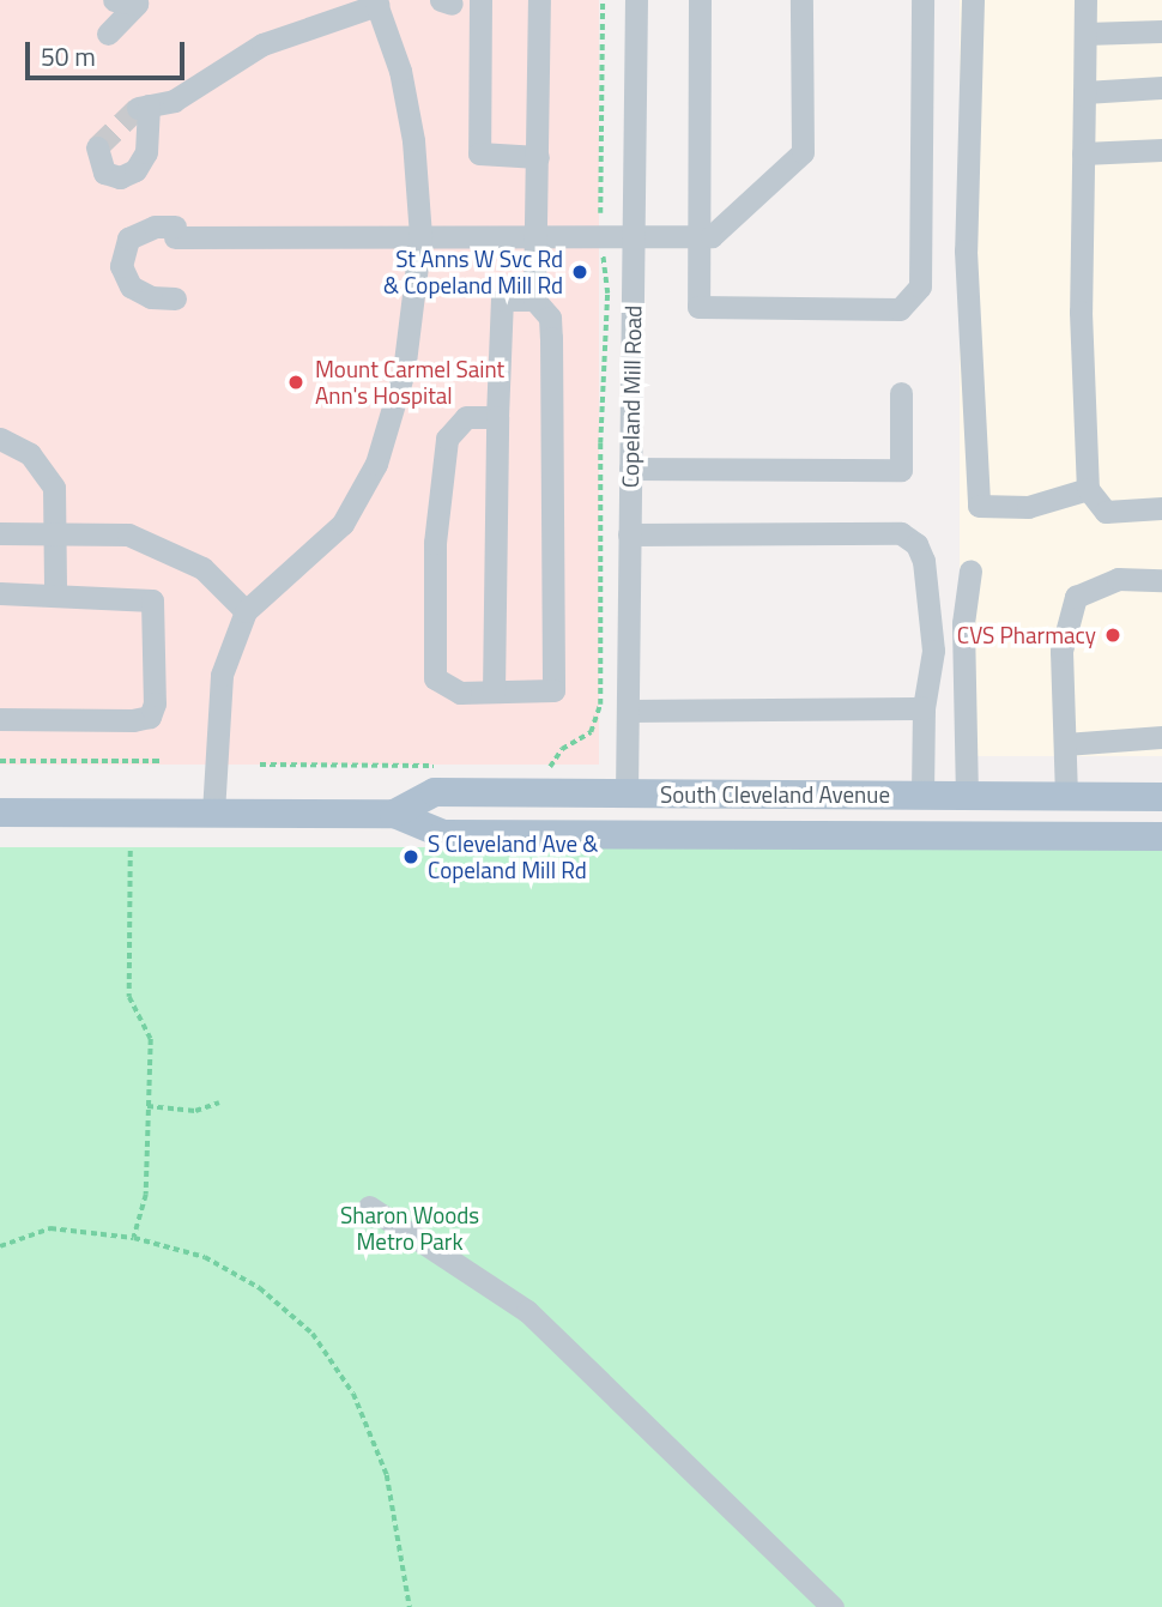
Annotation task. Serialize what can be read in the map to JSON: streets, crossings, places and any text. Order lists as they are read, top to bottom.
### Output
{
  "streets": {
    "main road": ["South Cleveland Avenue"],
    "street": ["Copeland Mill Road"]
  },
  "crossings": [
    ["Copeland Mill Road", "South Cleveland Avenue"]
  ],
  "parks": ["Sharon Woods Metro Park"],
  "places": [
    "St Anns W Svc Rd & Copeland Mill Rd",
    "Mount Carmel Saint Ann's Hospital",
    "CVS Pharmacy",
    "S Cleveland Ave & Copeland Mill Rd"
  ],
  "scale_bar": "50 m"
}
